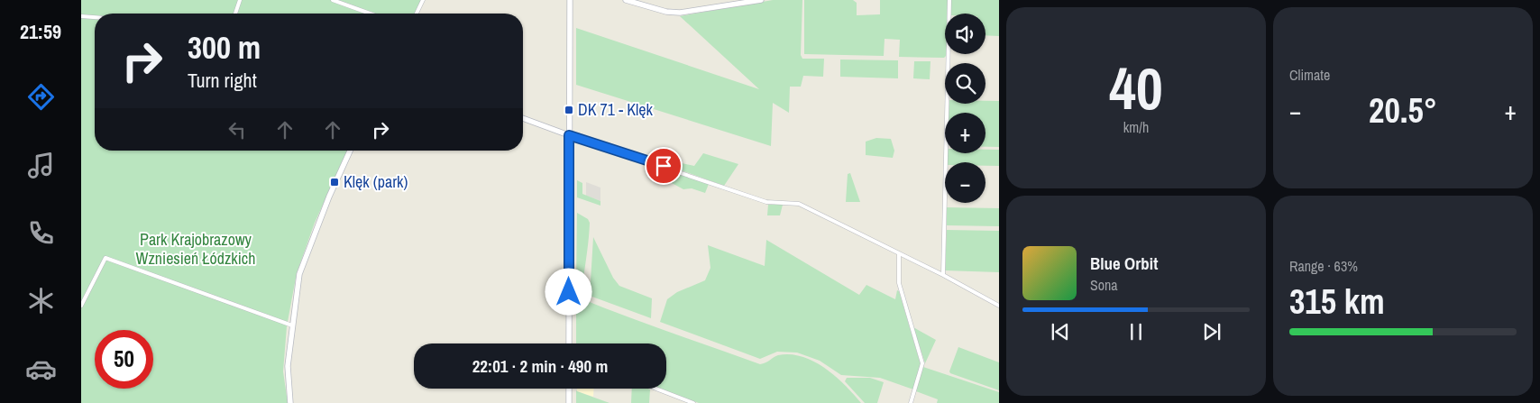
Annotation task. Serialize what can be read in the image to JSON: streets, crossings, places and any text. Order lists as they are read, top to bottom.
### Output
{
  "parks": ["Park Krajobrazowy Wzniesień Łódzkich"],
  "places": {
    "transit": ["DK 71 - Klęk", "Klęk (park)"]
  },
  "page": {
    "tabs": "21:59",
    "tile": [
      ["40", "km/h"],
      "Climate",
      ["Range · 63%", "315 km"]
    ],
    "map_buttons": ["+", "−"],
    "turn": ["300 m", "Turn right"],
    "heat": ["−", "20.5°", "+"],
    "song": ["Blue Orbit", "Sona"],
    "limit": "50",
    "trip": "22:01 · 2 min · 490 m"
  }
}
